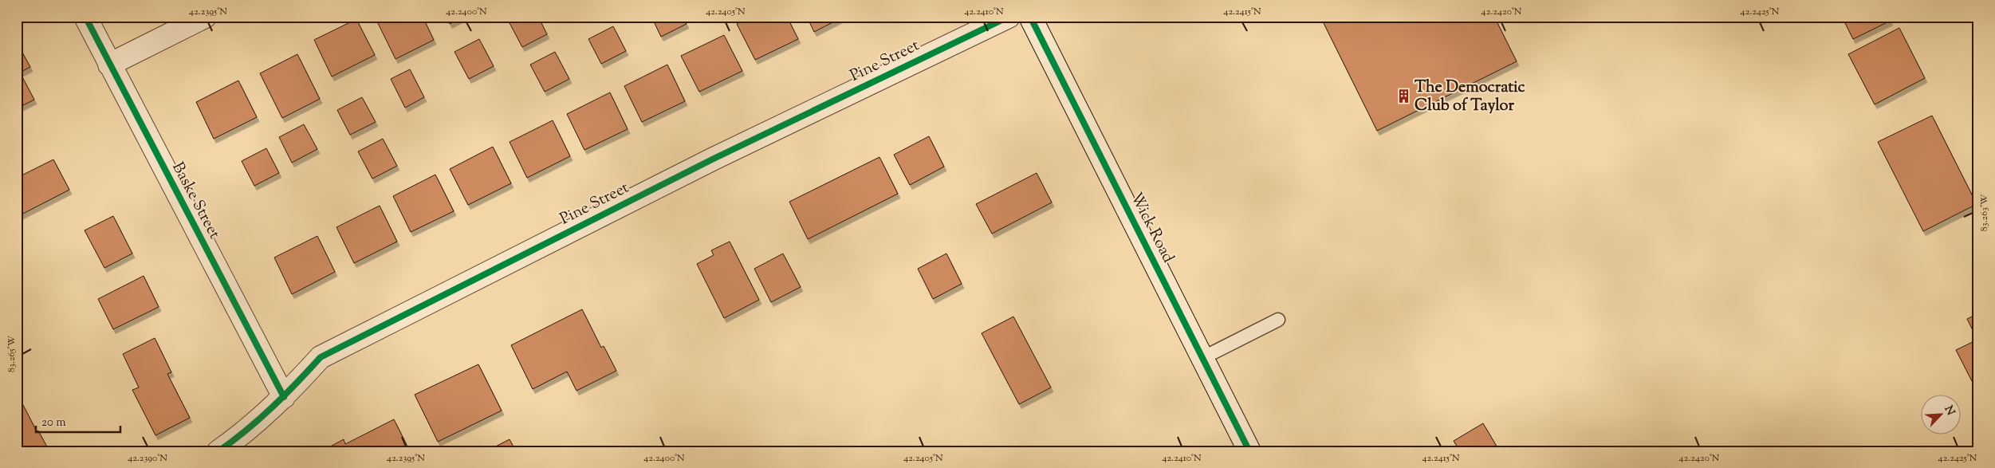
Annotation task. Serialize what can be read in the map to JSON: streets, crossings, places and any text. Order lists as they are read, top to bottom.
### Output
{
  "streets": {
    "street": ["Pine Street", "Baske Street", "Wick Road"]
  },
  "crossings": [
    ["Pine Street", "Baske Street"]
  ],
  "places": {
    "building": ["The Democratic Club of Taylor"]
  },
  "scale_bar": "20 m",
  "north": "top right",
  "coordinates": [
    "42.2395°N",
    "42.2400°N",
    "42.2405°N",
    "42.2410°N",
    "42.2415°N",
    "42.2420°N",
    "42.2425°N",
    "83.263°W",
    "83.265°W",
    "42.2390°N"
  ]
}
